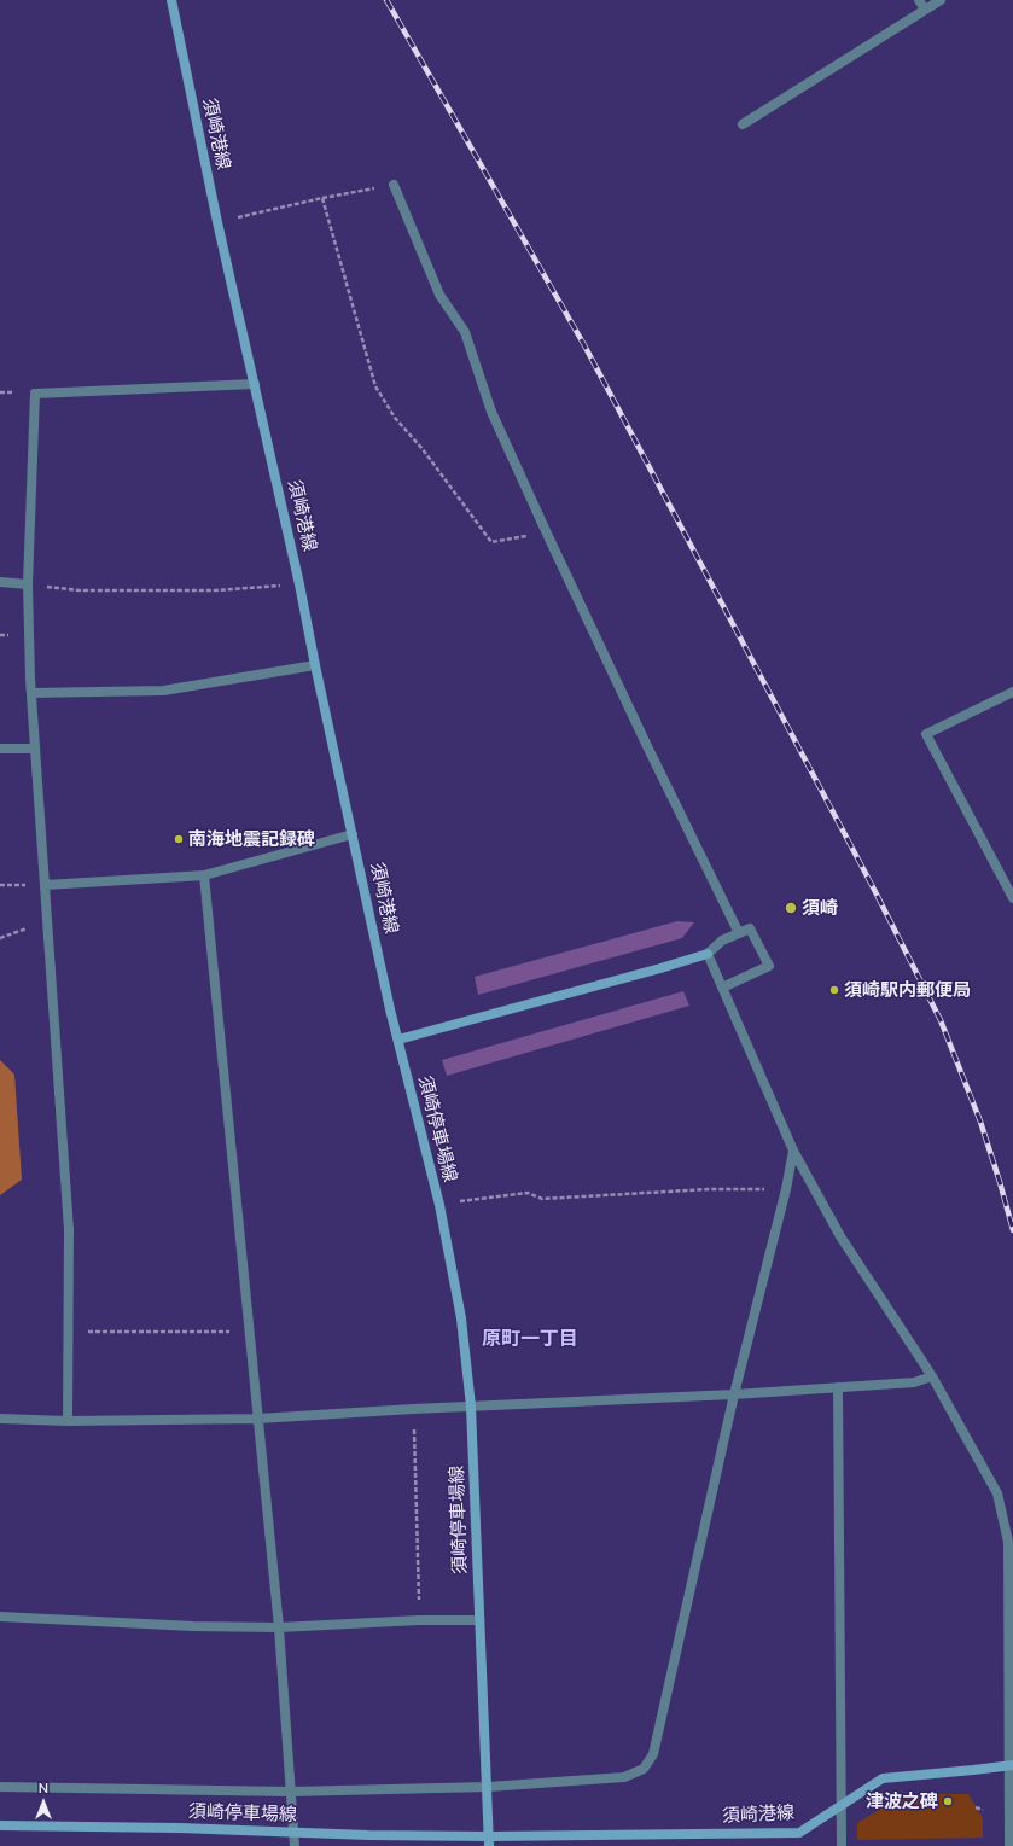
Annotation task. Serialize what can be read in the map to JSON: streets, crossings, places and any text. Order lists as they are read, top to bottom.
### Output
{
  "streets": {
    "main road": ["須崎港線", "須崎停車場線"]
  },
  "crossings": [
    ["須崎港線", "須崎停車場線"]
  ],
  "districts": ["原町一丁目"],
  "places": [
    "南海地震記録碑",
    "須崎",
    "須崎駅内郵便局",
    "津波之碑"
  ],
  "north": "top"
}
